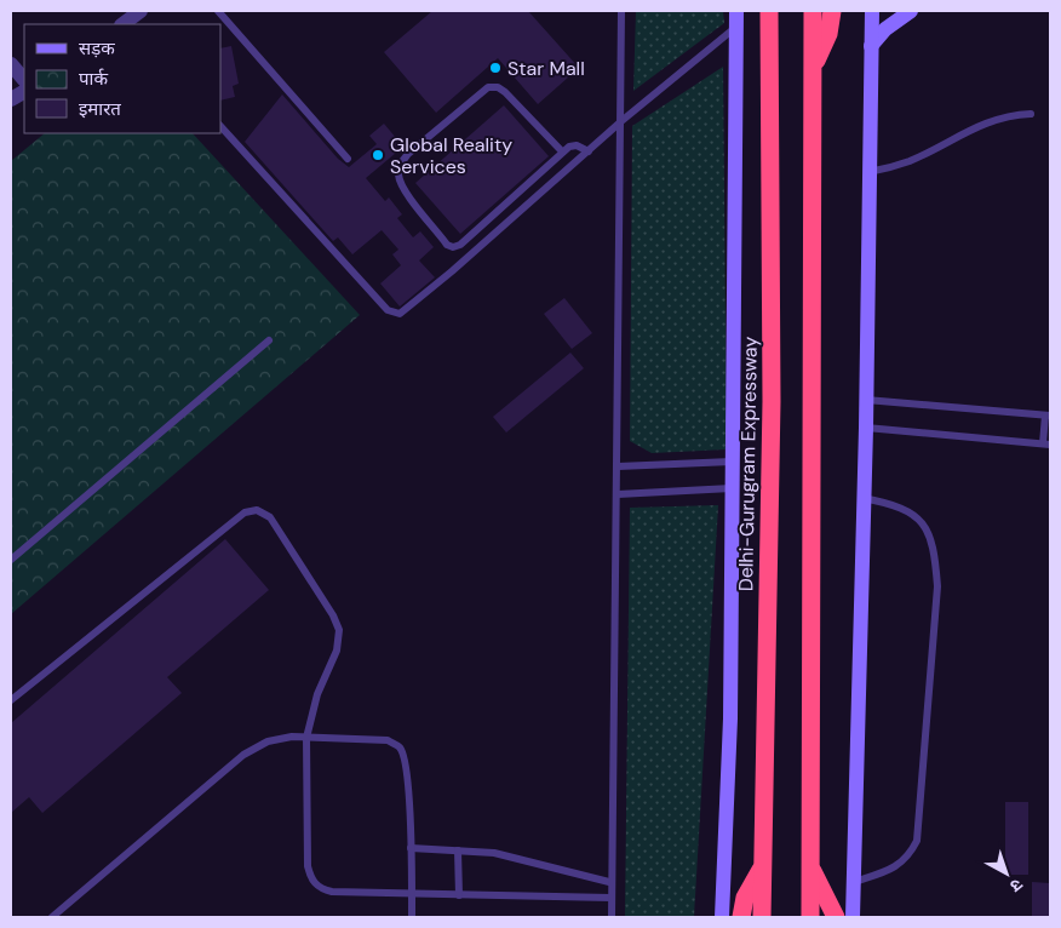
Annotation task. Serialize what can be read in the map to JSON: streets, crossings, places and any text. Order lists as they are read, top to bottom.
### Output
{
  "streets": {
    "highway": ["Delhi-Gurugram Expressway"]
  },
  "places": ["Star Mall", "Global Reality Services"],
  "legend": ["सड़क", "पार्क", "इमारत"],
  "north": "bottom right"
}
